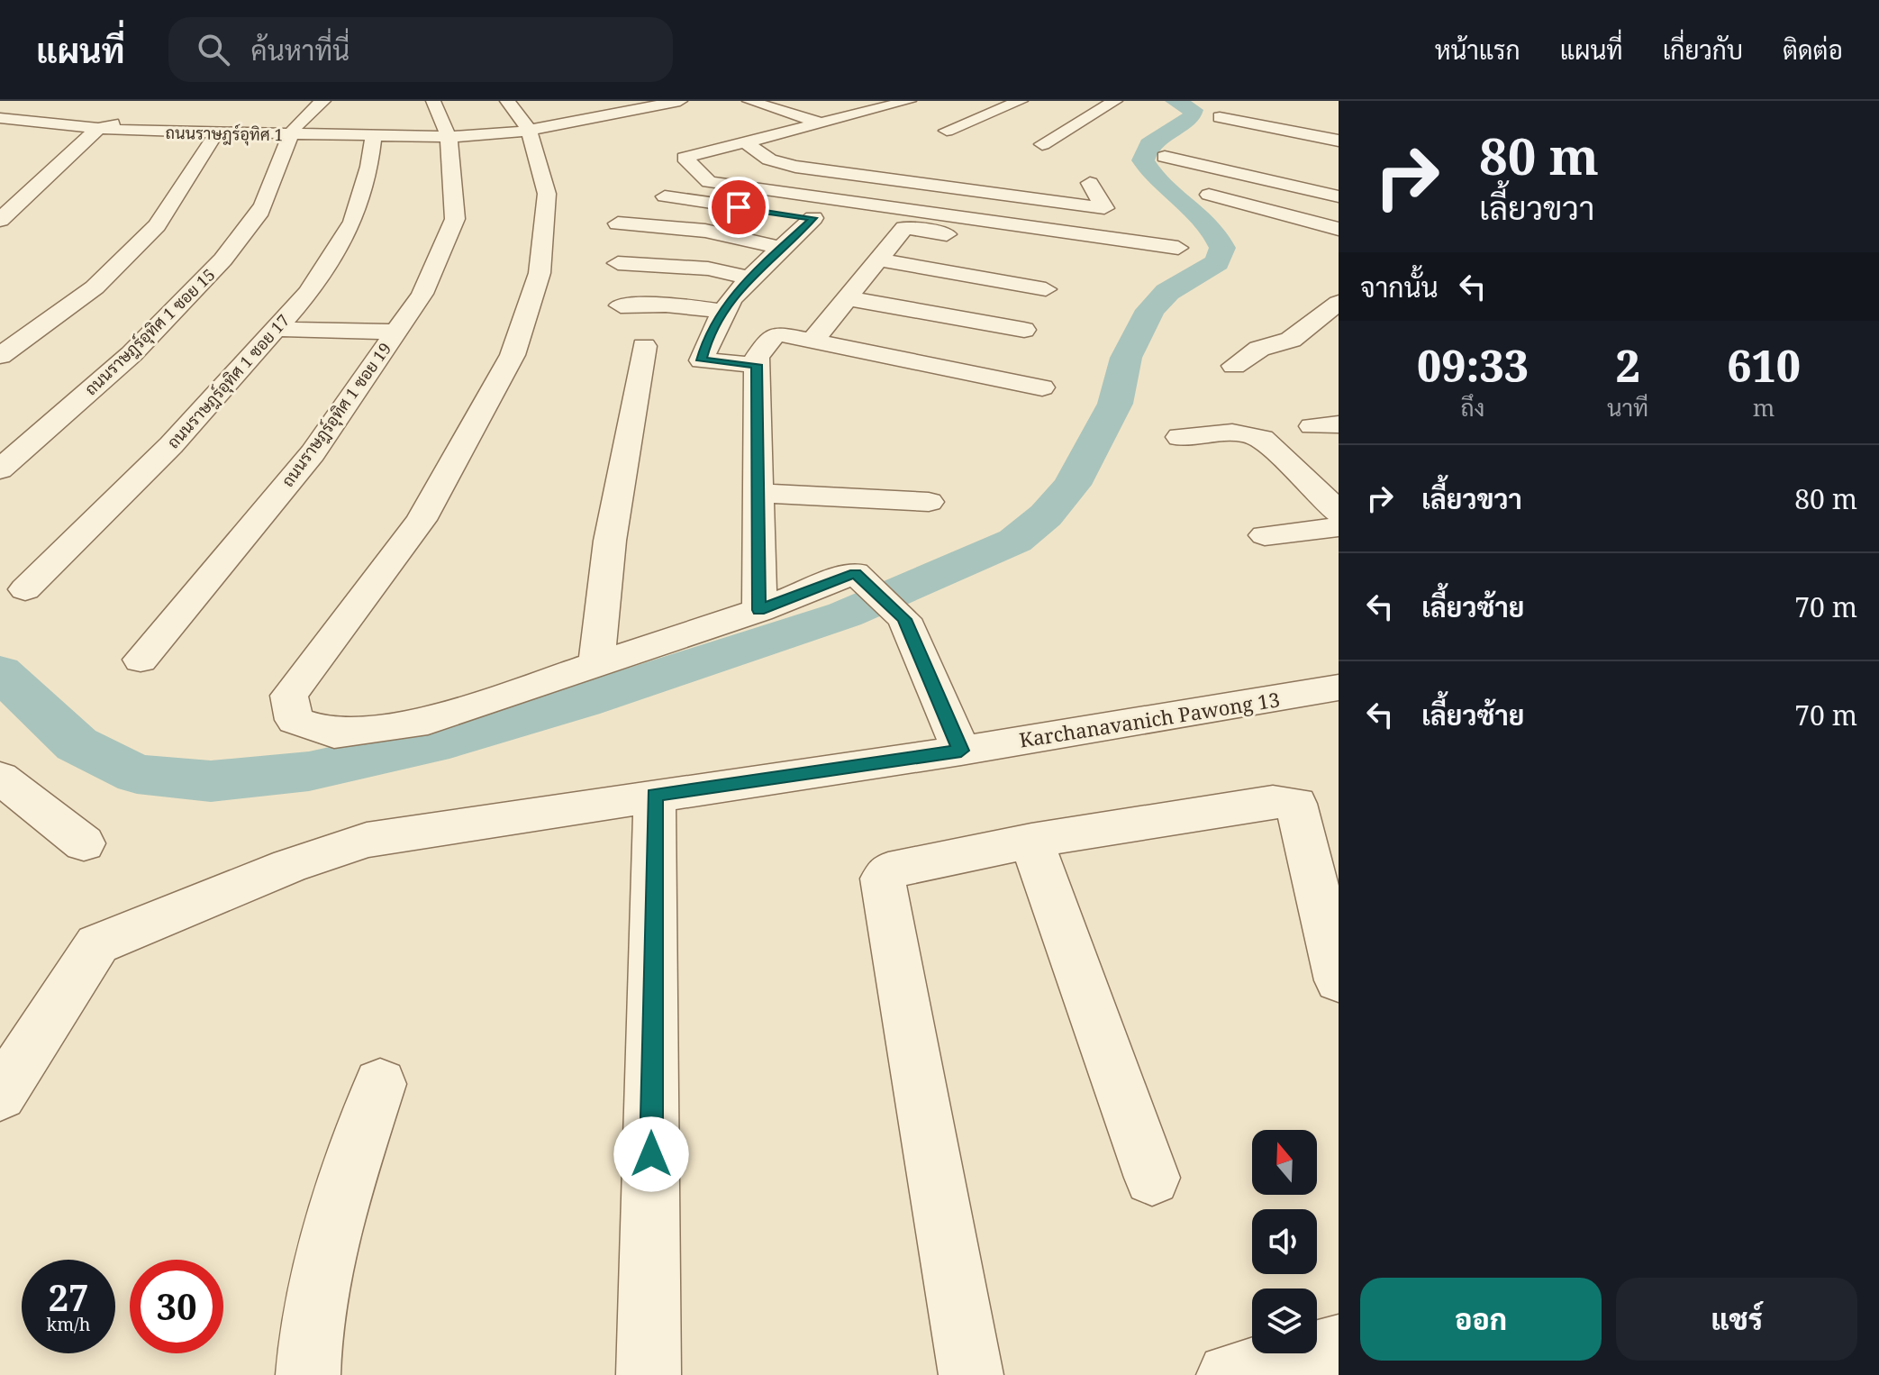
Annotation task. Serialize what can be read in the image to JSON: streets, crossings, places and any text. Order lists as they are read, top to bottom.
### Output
{
  "streets": {
    "street": [
      "ถนนราษฎร์อุทิศ 1",
      "ถนนราษฎร์อุทิศ 1 ซอย 15",
      "ถนนราษฎร์อุทิศ 1 ซอย 17",
      "ถนนราษฎร์อุทิศ 1 ซอย 19",
      "Karchanavanich Pawong 13"
    ]
  },
  "crossings": [
    ["ถนนราษฎร์อุทิศ 1", "ถนนราษฎร์อุทิศ 1 ซอย 15"],
    ["ถนนราษฎร์อุทิศ 1", "ถนนราษฎร์อุทิศ 1 ซอย 17"],
    ["ถนนราษฎร์อุทิศ 1", "ถนนราษฎร์อุทิศ 1 ซอย 19"]
  ],
  "north": "top",
  "page": {
    "header": "แผนที่",
    "search": "ค้นหาที่นี่",
    "nav": [
      "หน้าแรก",
      "แผนที่",
      "เกี่ยวกับ",
      "ติดต่อ"
    ],
    "turn": ["80 m", "เลี้ยวขวา"],
    "then": "จากนั้น",
    "eta": [
      "09:33",
      "ถึง",
      "2",
      "นาที",
      "610",
      "m"
    ],
    "list": [
      {
        "name": "เลี้ยวขวา",
        "value": "80 m"
      },
      {
        "name": "เลี้ยวซ้าย",
        "value": "70 m"
      },
      {
        "name": "เลี้ยวซ้าย",
        "value": "70 m"
      }
    ],
    "speed": "27 km/h",
    "limit": "30",
    "buttons": ["ออก", "แชร์"]
  }
}
